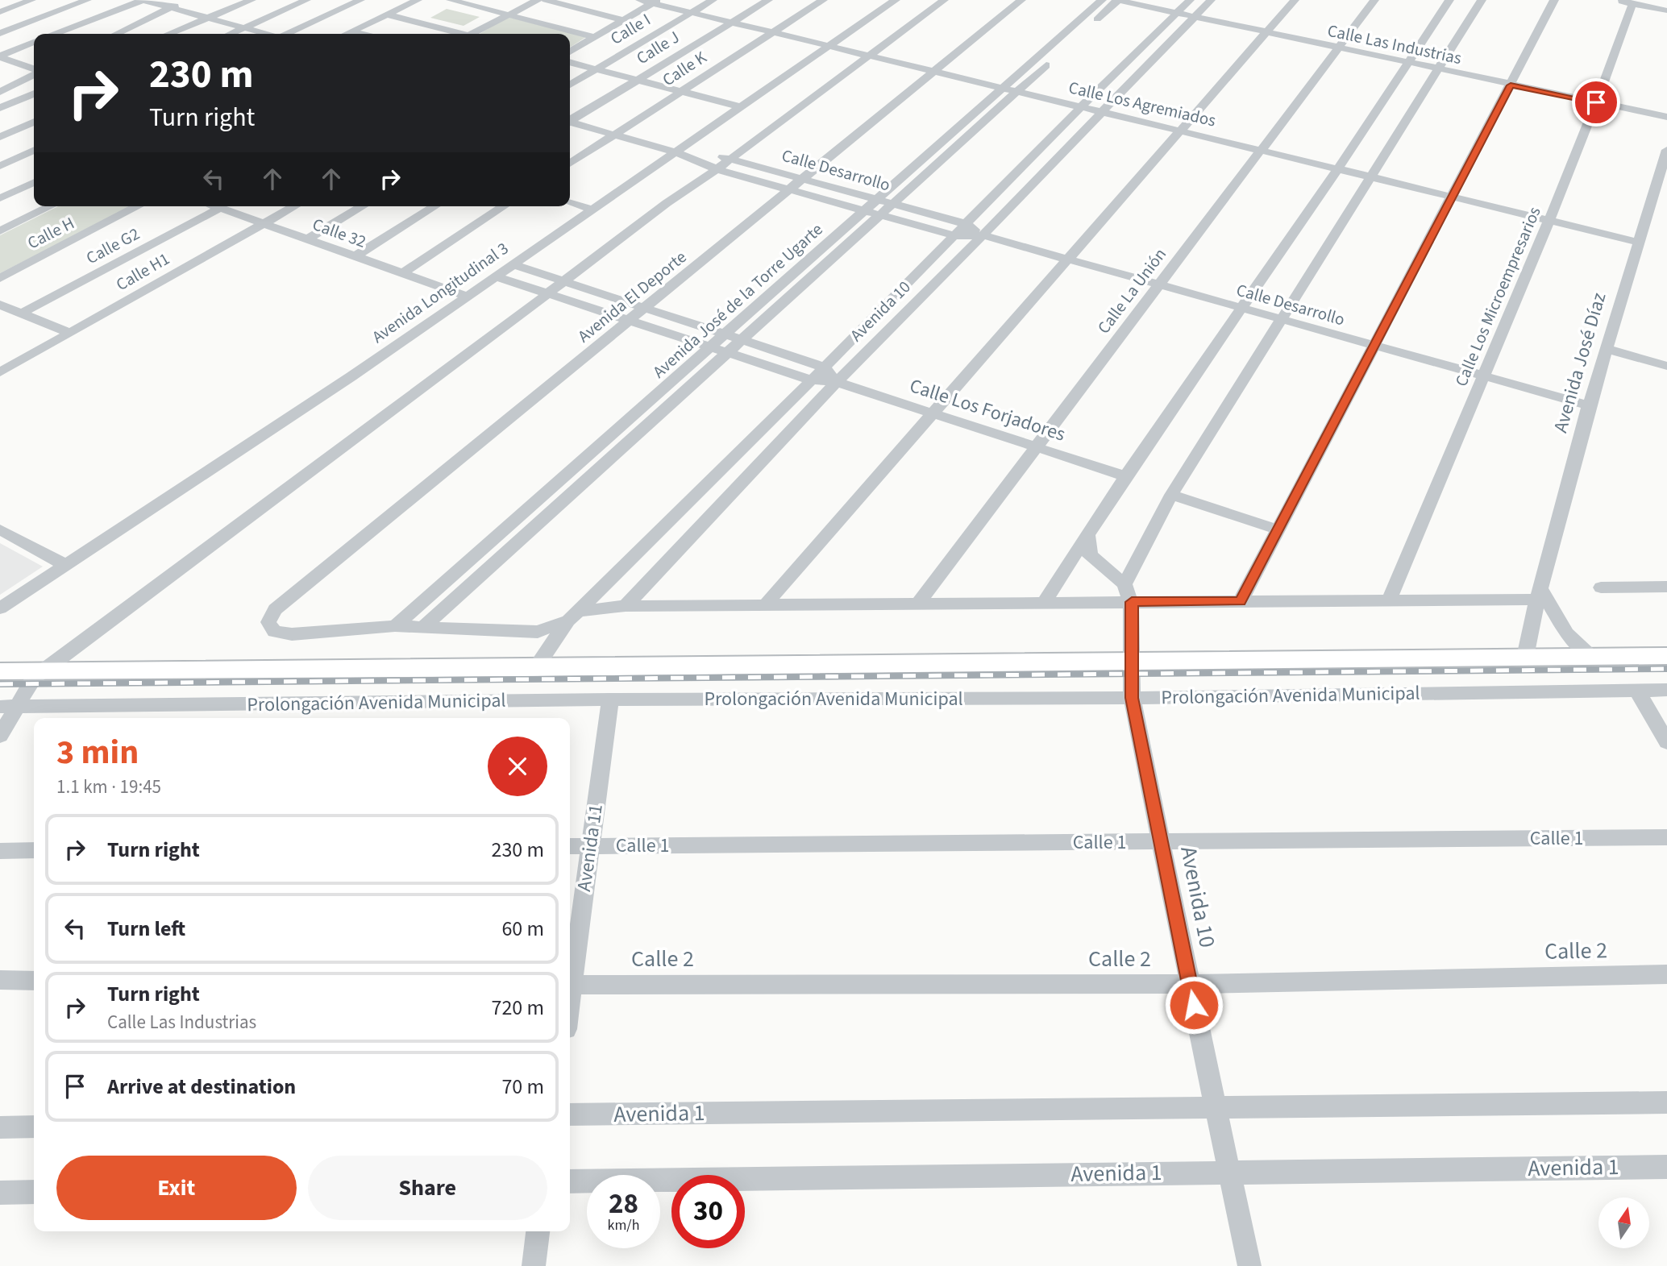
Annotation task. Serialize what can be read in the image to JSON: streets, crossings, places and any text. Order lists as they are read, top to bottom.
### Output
{
  "streets": {
    "main road": ["Prolongación Avenida Municipal"],
    "street": [
      "Calle I",
      "Calle Las Industrias",
      "Calle J",
      "Calle K",
      "Calle Los Agremiados",
      "Calle Desarrollo",
      "Calle H",
      "Calle 32",
      "Calle G2",
      "Calle H1",
      "Calle La Unión",
      "Avenida Longitudinal 3",
      "Avenida El Deporte",
      "Calle Los Microempresarios",
      "Avenida José de la Torre Ugarte",
      "Avenida 10",
      "Avenida José Díaz",
      "Calle Los Forjadores",
      "Calle 1",
      "Avenida 11",
      "Calle 2",
      "Avenida 1"
    ]
  },
  "crossings": [
    ["Calle I", "Calle Los Agremiados"],
    ["Calle Las Industrias", "Calle La Unión"],
    ["Calle Las Industrias", "Calle Los Microempresarios"],
    ["Calle Las Industrias", "Avenida José de la Torre Ugarte"],
    ["Calle Las Industrias", "Avenida 10"],
    ["Calle J", "Calle Los Agremiados"],
    ["Calle K", "Calle Los Agremiados"],
    ["Calle K", "Calle Desarrollo"],
    ["Calle Los Agremiados", "Calle La Unión"],
    ["Calle Los Agremiados", "Avenida Longitudinal 3"],
    ["Calle Los Agremiados", "Avenida El Deporte"],
    ["Calle Los Agremiados", "Calle Los Microempresarios"],
    ["Calle Los Agremiados", "Avenida José de la Torre Ugarte"],
    ["Calle Los Agremiados", "Avenida 10"],
    ["Calle Los Agremiados", "Avenida José Díaz"],
    ["Calle Desarrollo", "Calle La Unión"],
    ["Calle Desarrollo", "Avenida Longitudinal 3"],
    ["Calle Desarrollo", "Avenida El Deporte"],
    ["Calle Desarrollo", "Calle Los Microempresarios"],
    ["Calle Desarrollo", "Avenida José de la Torre Ugarte"],
    ["Calle Desarrollo", "Avenida 10"],
    ["Calle Desarrollo", "Avenida José Díaz"],
    ["Calle 32", "Calle G2"],
    ["Calle 32", "Calle H1"],
    ["Calle 32", "Avenida Longitudinal 3"],
    ["Calle La Unión", "Calle Los Forjadores"],
    ["Avenida Longitudinal 3", "Calle Los Forjadores"],
    ["Avenida El Deporte", "Avenida José de la Torre Ugarte"],
    ["Avenida El Deporte", "Calle Los Forjadores"],
    ["Avenida José de la Torre Ugarte", "Calle Los Forjadores"],
    ["Avenida 10", "Calle Los Forjadores"],
    ["Avenida 10", "Prolongación Avenida Municipal"],
    ["Avenida 10", "Calle 1"],
    ["Avenida 10", "Calle 2"],
    ["Avenida 10", "Avenida 1"],
    ["Avenida José Díaz", "Prolongación Avenida Municipal"],
    ["Prolongación Avenida Municipal", "Avenida 11"],
    ["Calle 1", "Avenida 11"],
    ["Avenida 11", "Calle 2"]
  ],
  "north": "top",
  "page": {
    "turn": ["230 m", "Turn right"],
    "heading": ["3 min", "1.1 km · 19:45"],
    "list": [
      {
        "name": "Turn right",
        "value": "230 m"
      },
      {
        "name": "Turn left",
        "value": "60 m"
      },
      {
        "name": "Turn right",
        "note": "Calle Las Industrias",
        "value": "720 m"
      },
      {
        "name": "Arrive at destination",
        "value": "70 m"
      }
    ],
    "buttons": ["Exit", "Share"],
    "speed": "28 km/h",
    "limit": "30"
  }
}
